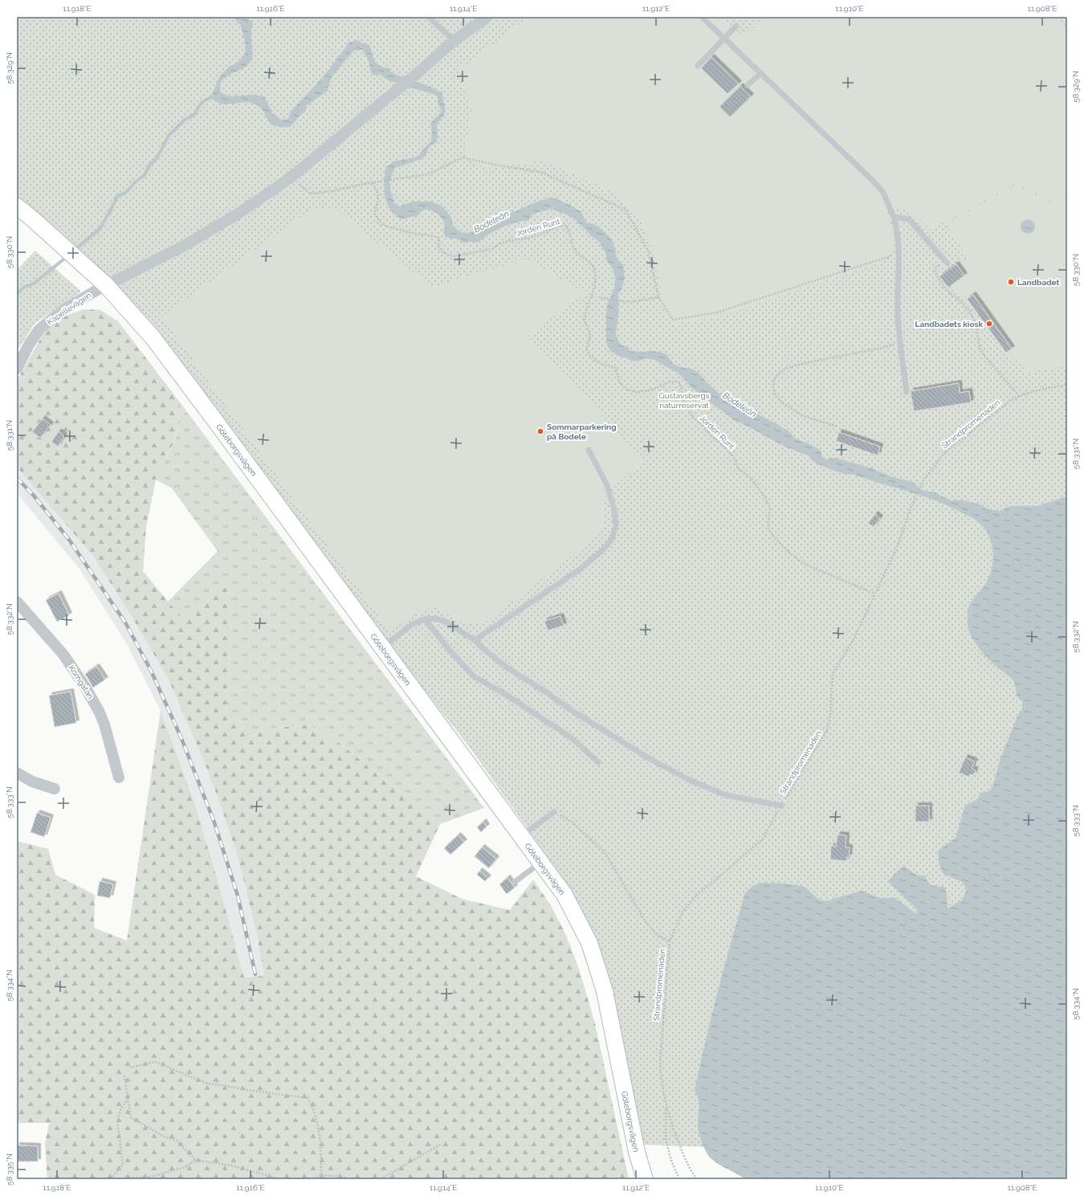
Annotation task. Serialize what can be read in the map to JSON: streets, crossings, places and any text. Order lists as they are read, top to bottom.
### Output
{
  "streets": {
    "street": ["Kapellevägen", "Göteborgsvägen", "Korngatan"],
    "path": ["Jorden Runt", "Strandpromenaden"]
  },
  "crossings": [
    ["Jorden Runt", "Strandpromenaden"],
    ["Kapellevägen", "Göteborgsvägen"]
  ],
  "water": ["Bodeleån"],
  "parks": ["Gustavsbergs naturreservat"],
  "places": ["Landbadet", "Landbadets kiosk", "Sommarparkering på Bodele"],
  "coordinates": [
    "11.918°E",
    "11.916°E",
    "11.914°E",
    "11.912°E",
    "11.910°E",
    "11.908°E",
    "58.329°N",
    "58.330°N",
    "58.331°N",
    "58.332°N",
    "58.333°N",
    "58.334°N",
    "58.335°N"
  ]
}
